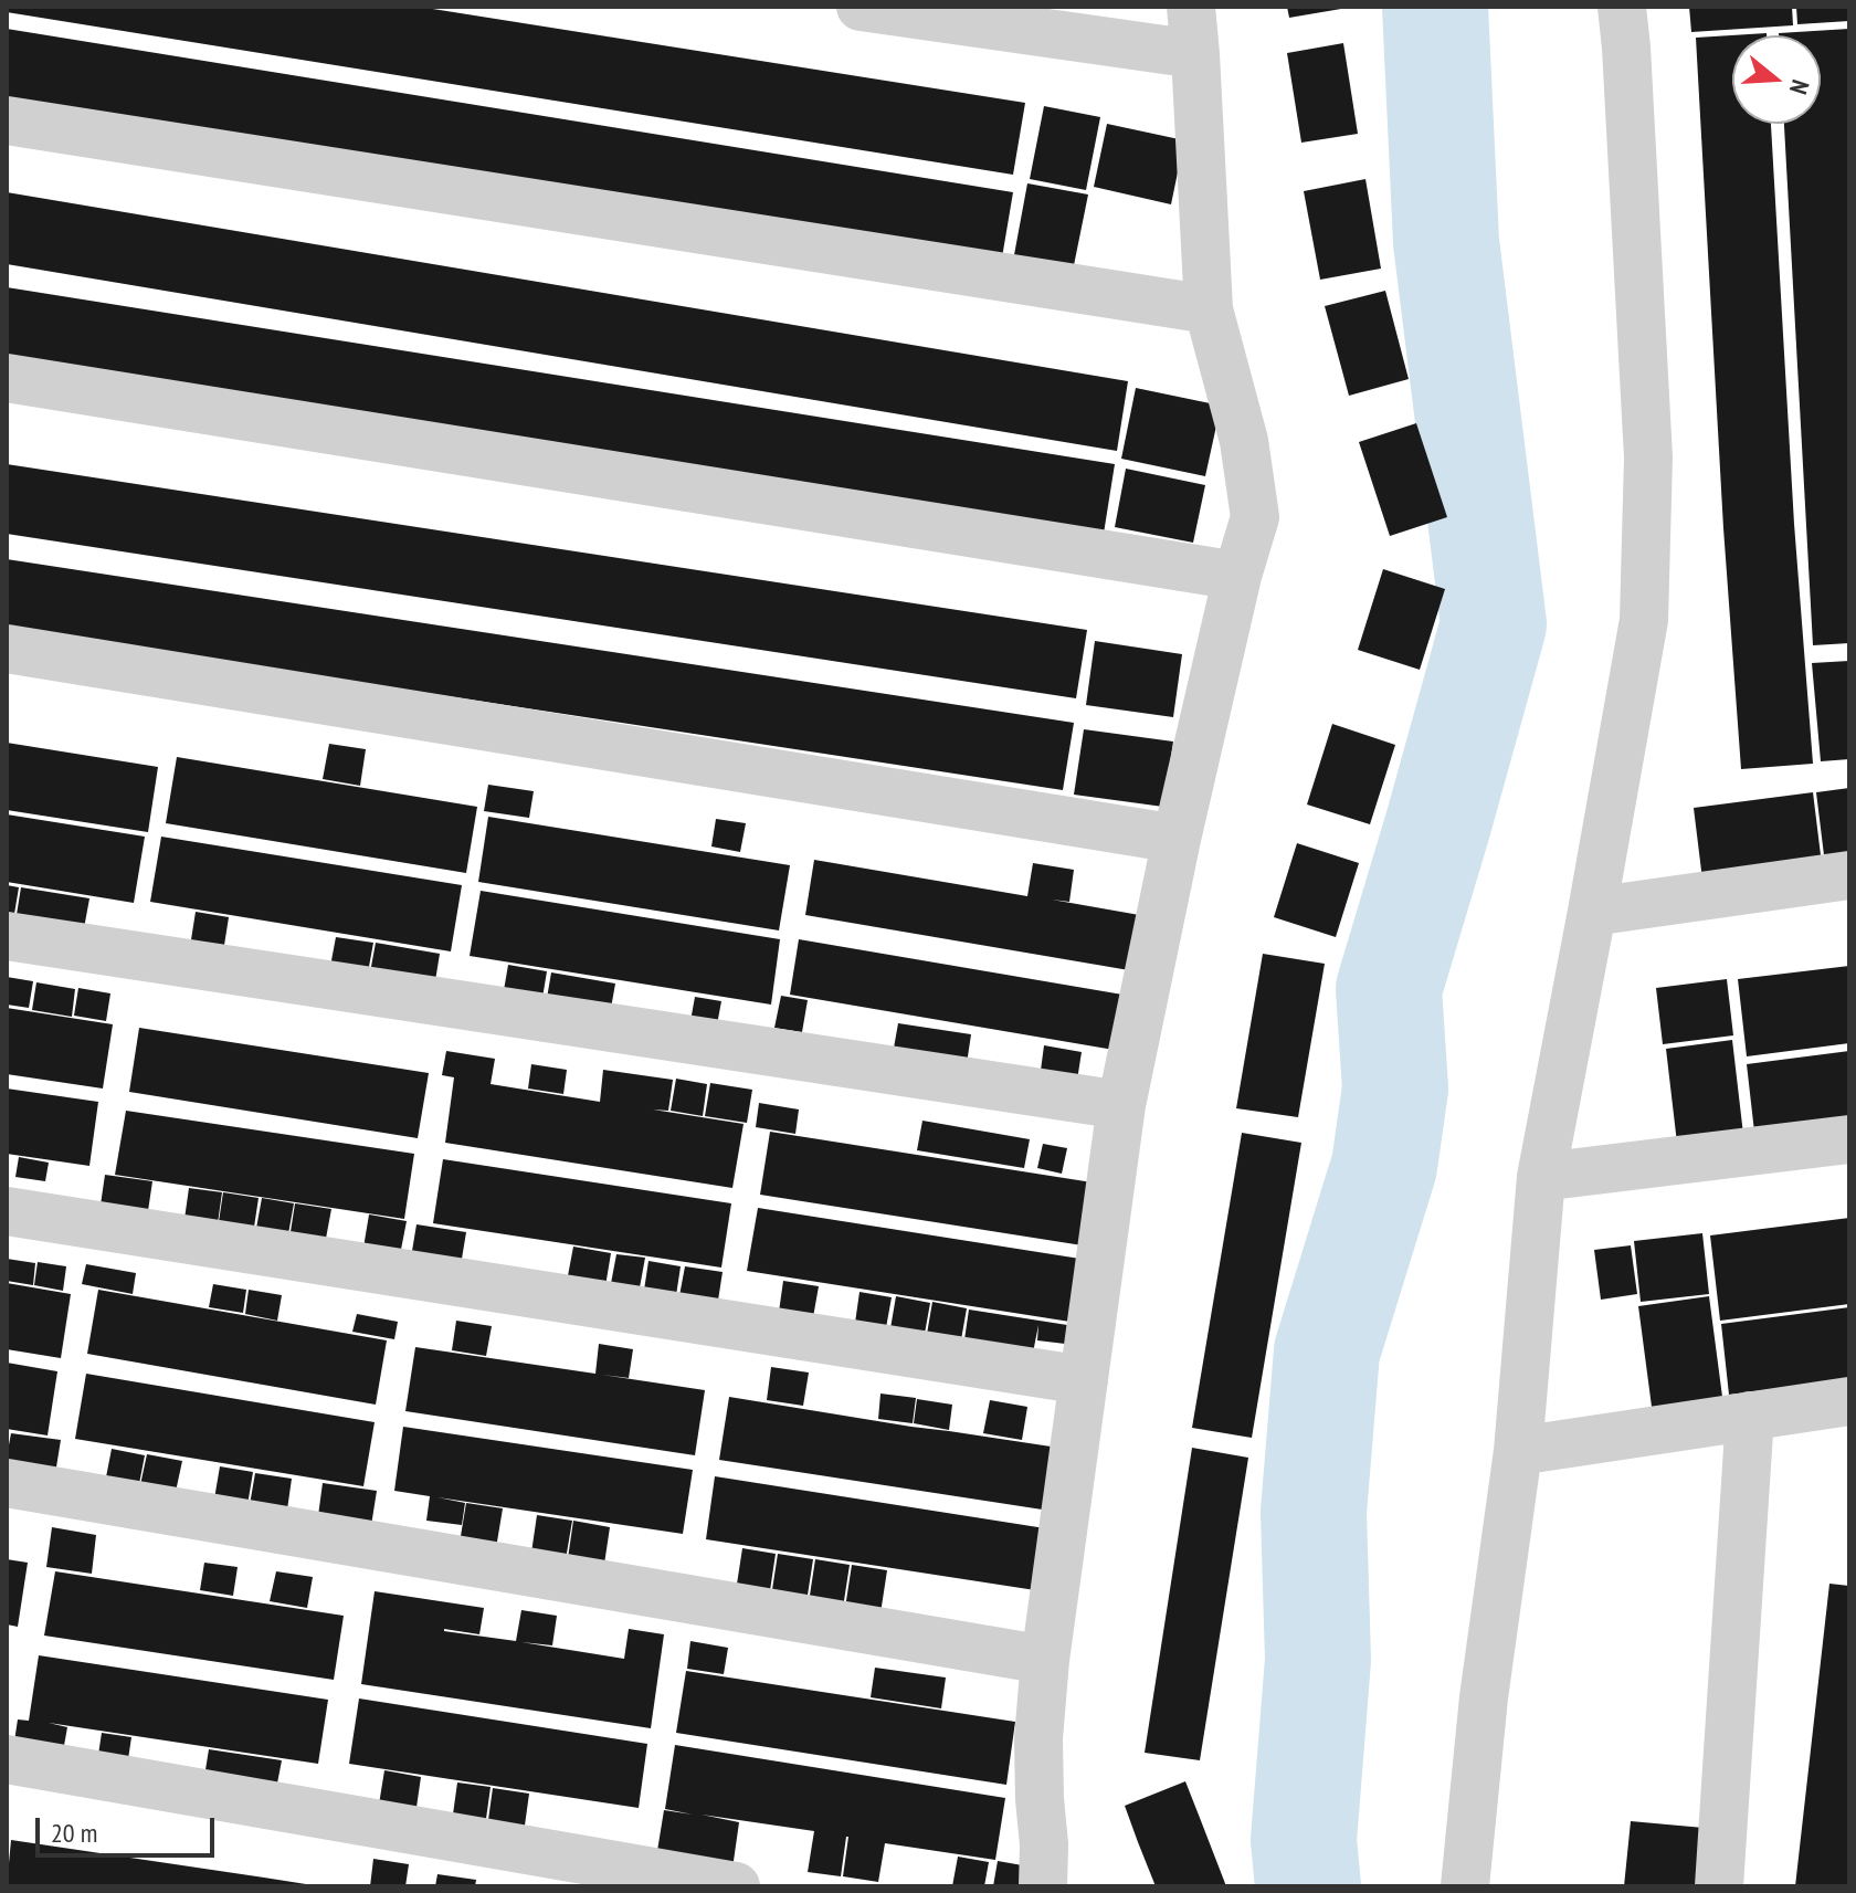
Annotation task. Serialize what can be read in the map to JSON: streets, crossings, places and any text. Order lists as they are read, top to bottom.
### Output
{
  "scale_bar": "20 m",
  "north": "right"
}
